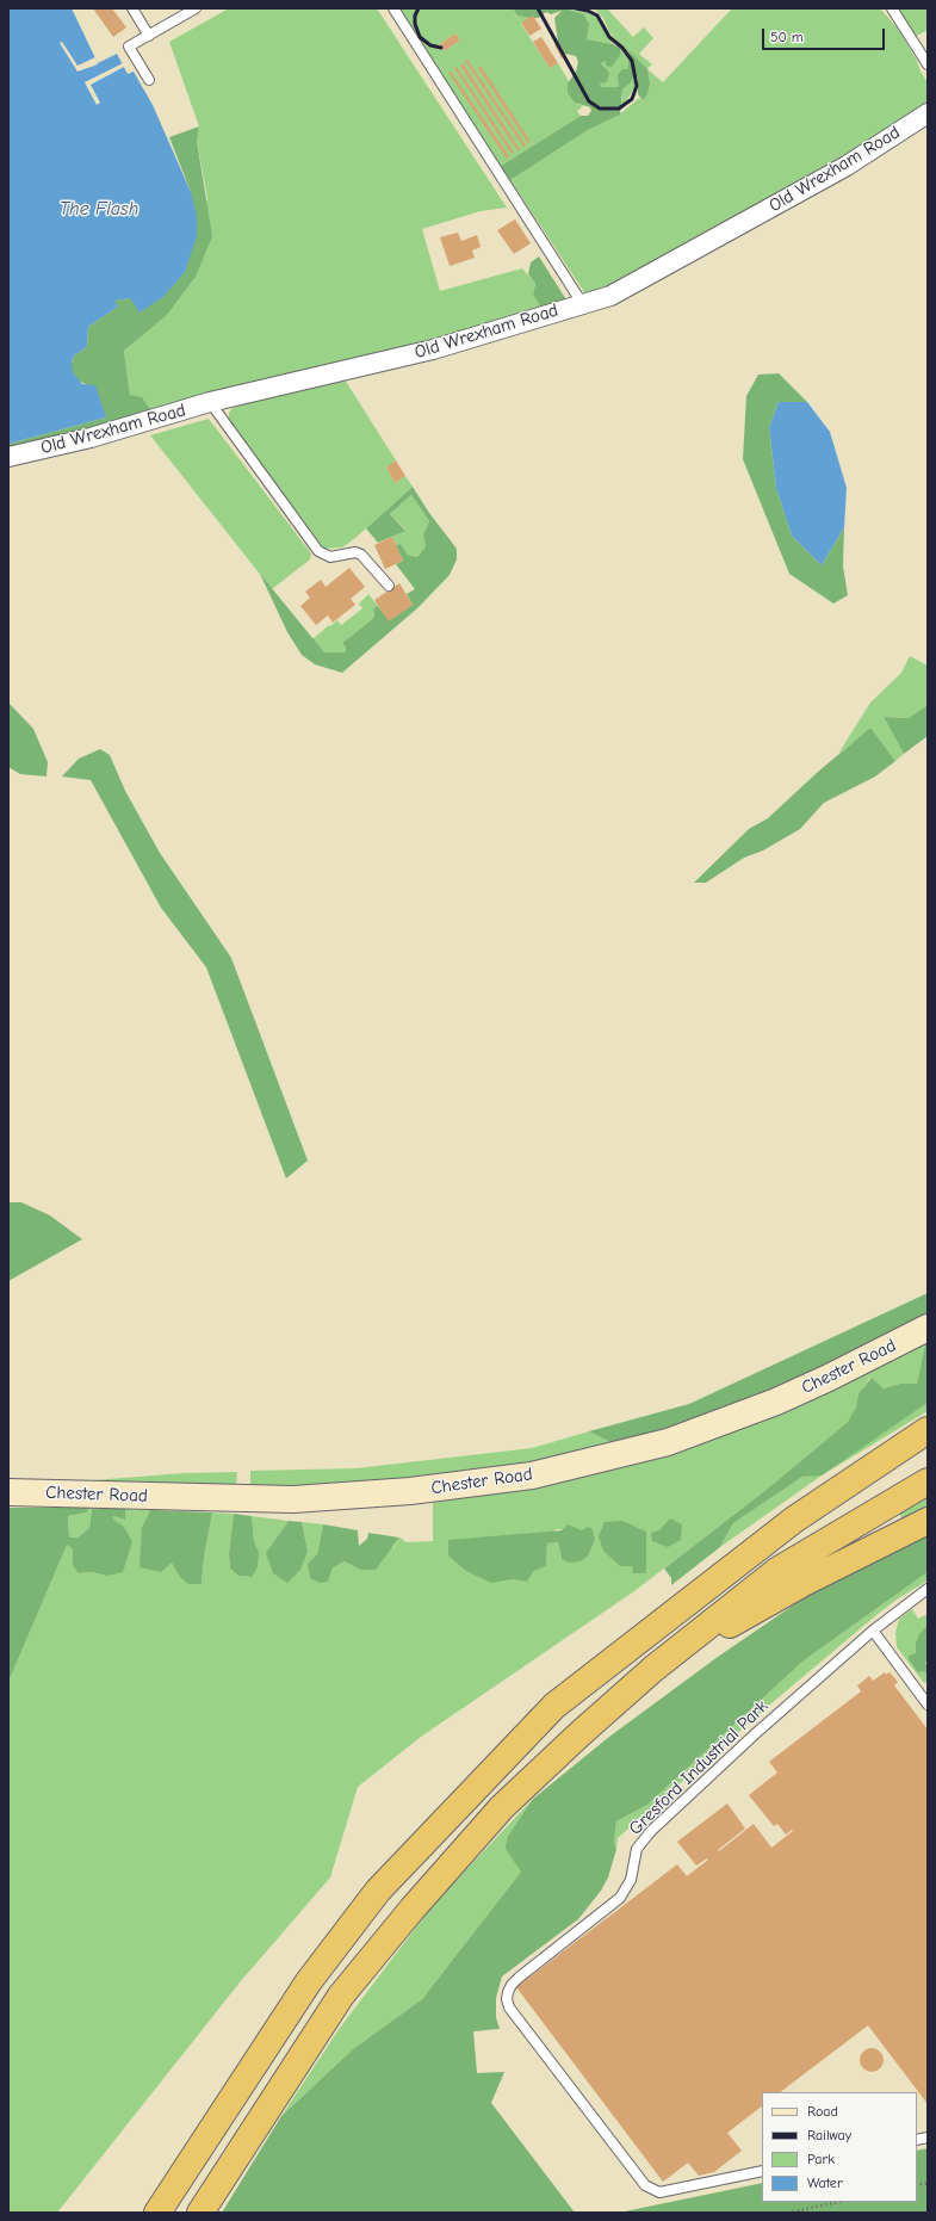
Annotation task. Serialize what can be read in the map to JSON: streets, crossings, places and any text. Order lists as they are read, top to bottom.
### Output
{
  "streets": {
    "main road": ["Chester Road"],
    "street": ["Old Wrexham Road"],
    "lane": ["Gresford Industrial Park"]
  },
  "water": ["The Flash"],
  "legend": [
    "Road",
    "Railway",
    "Park",
    "Water"
  ],
  "scale_bar": "50 m"
}
